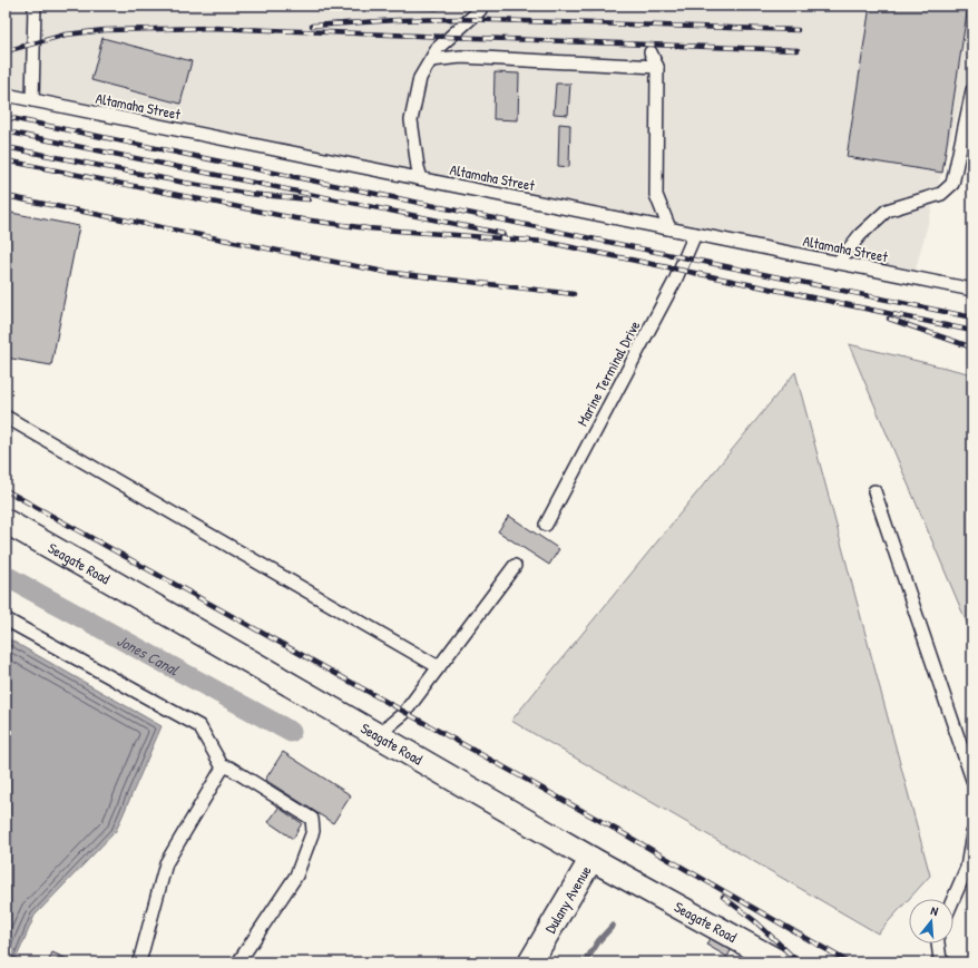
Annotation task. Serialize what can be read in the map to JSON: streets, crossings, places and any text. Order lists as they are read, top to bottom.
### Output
{
  "streets": {
    "street": ["Seagate Road", "Dulany Avenue"],
    "lane": ["Altamaha Street", "Marine Terminal Drive"]
  },
  "crossings": [
    ["Altamaha Street", "Marine Terminal Drive"],
    ["Seagate Road", "Dulany Avenue"]
  ],
  "water": ["Jones Canal"],
  "north": "top"
}
